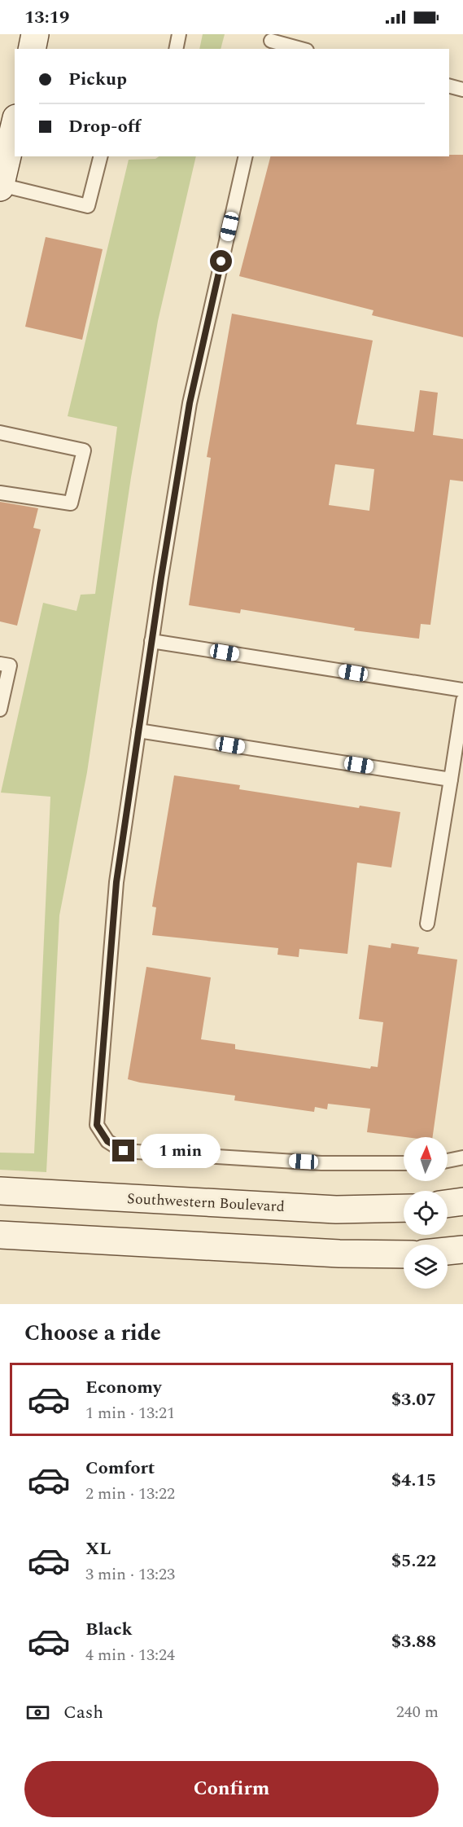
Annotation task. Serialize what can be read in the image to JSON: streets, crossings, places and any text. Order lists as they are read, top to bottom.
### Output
{
  "streets": {
    "street": ["Southwestern Boulevard"]
  },
  "north": "top",
  "page": {
    "status": "13:19",
    "banner": ["Pickup", "Drop-off"],
    "bubble": "1 min",
    "heading": "Choose a ride",
    "list": [
      {
        "name": "Economy",
        "note": "1 min · 13:21",
        "value": "$3.07"
      },
      {
        "name": "Comfort",
        "note": "2 min · 13:22",
        "value": "$4.15"
      },
      {
        "name": "XL",
        "note": "3 min · 13:23",
        "value": "$5.22"
      },
      {
        "name": "Black",
        "note": "4 min · 13:24",
        "value": "$3.88"
      }
    ],
    "pay": ["Cash", "240 m"],
    "buttons": "Confirm"
  }
}
